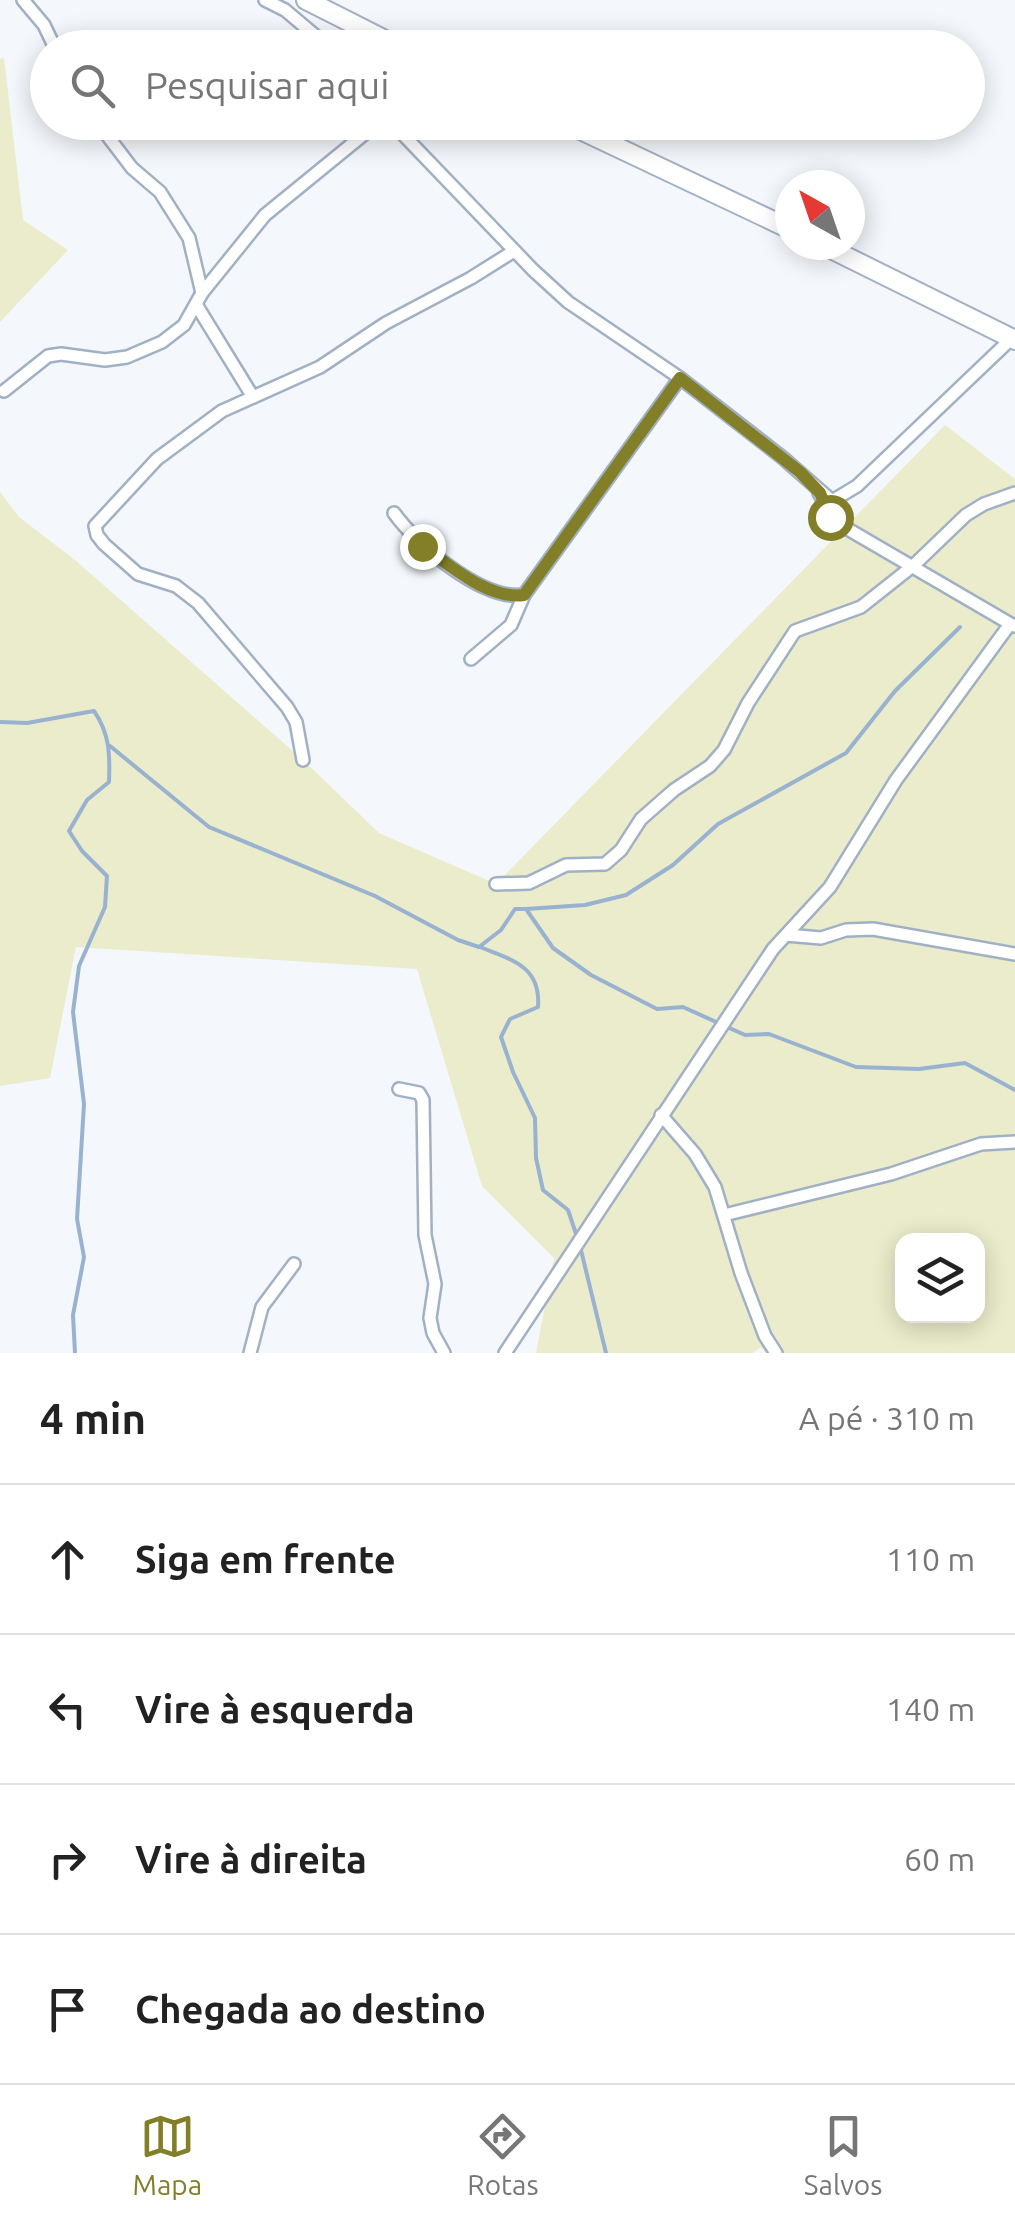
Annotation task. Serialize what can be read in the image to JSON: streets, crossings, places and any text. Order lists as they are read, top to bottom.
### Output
{
  "north": "top left",
  "page": {
    "search": "Pesquisar aqui",
    "heading": ["4 min", "A pé · 310 m"],
    "list": [
      ["Siga em frente", "110 m"],
      ["Vire à esquerda", "140 m"],
      ["Vire à direita", "60 m"],
      "Chegada ao destino"
    ],
    "nav": ["Mapa", "Rotas", "Salvos"]
  }
}
